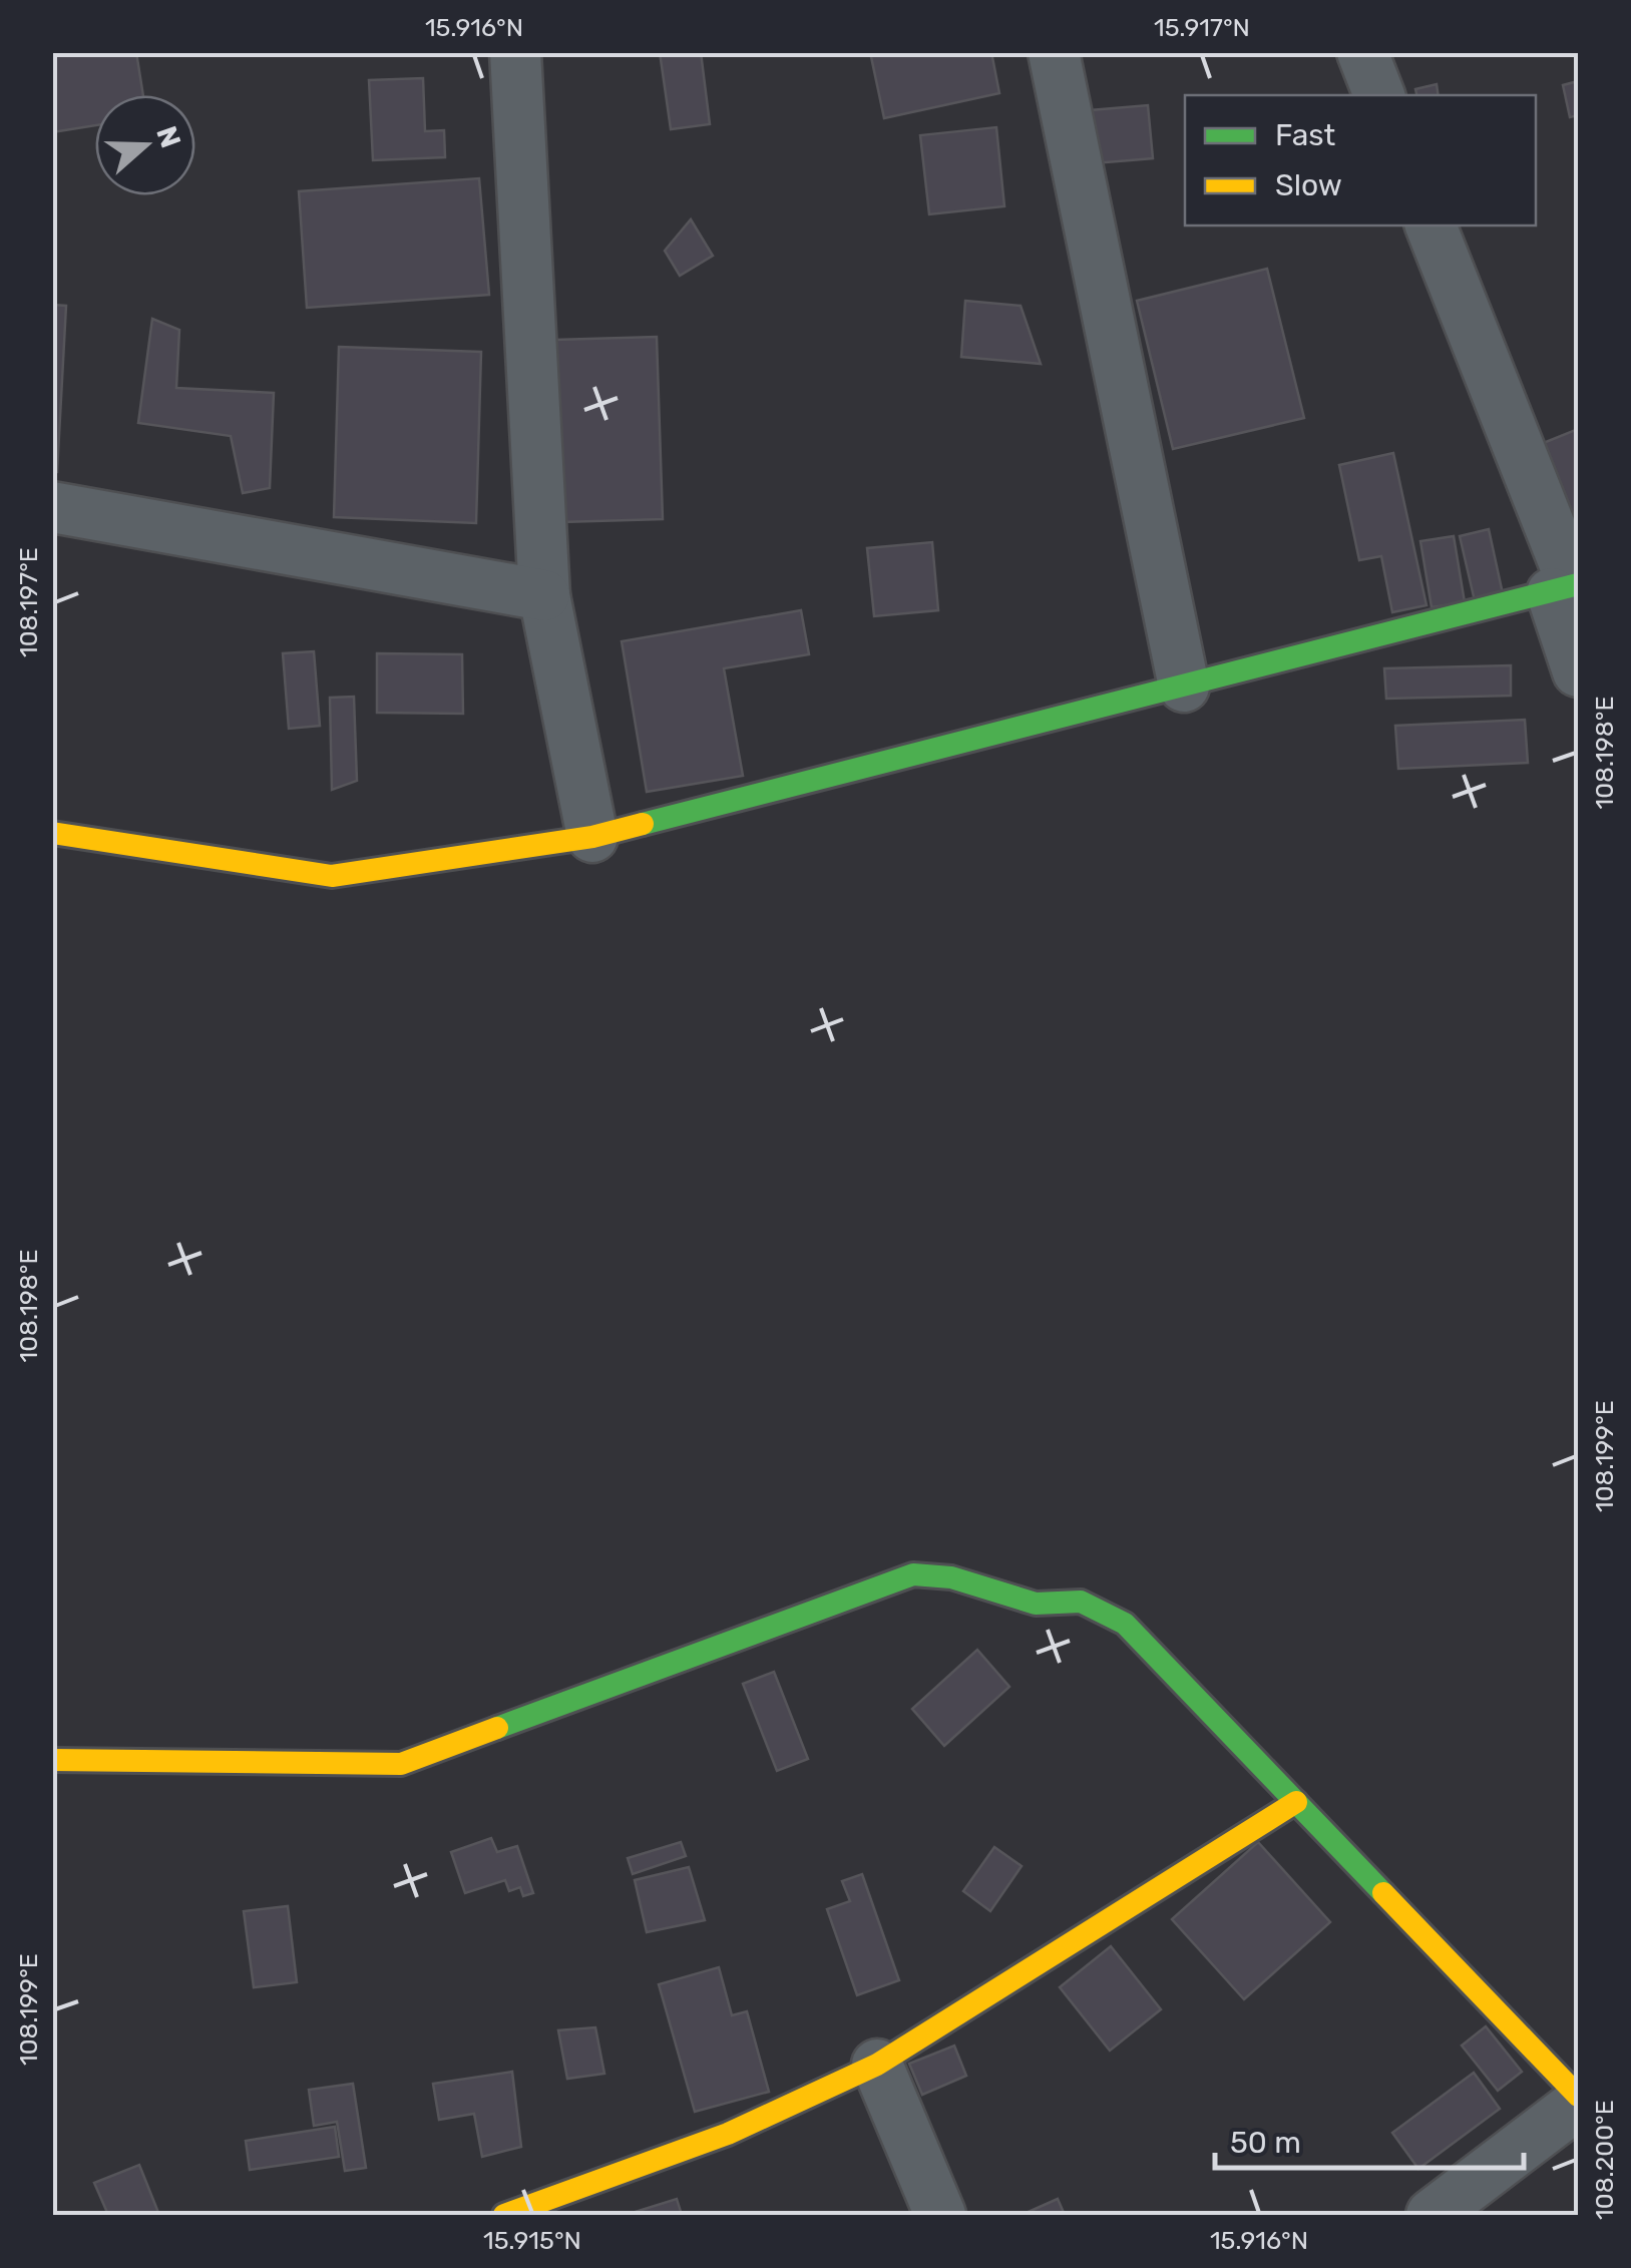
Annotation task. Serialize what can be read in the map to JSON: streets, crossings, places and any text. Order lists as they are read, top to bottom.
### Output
{
  "legend": ["Fast", "Slow"],
  "scale_bar": "50 m",
  "north": "right",
  "coordinates": [
    "15.916°N",
    "15.917°N",
    "108.197°E",
    "108.198°E",
    "108.199°E",
    "108.200°E",
    "15.915°N"
  ]
}
